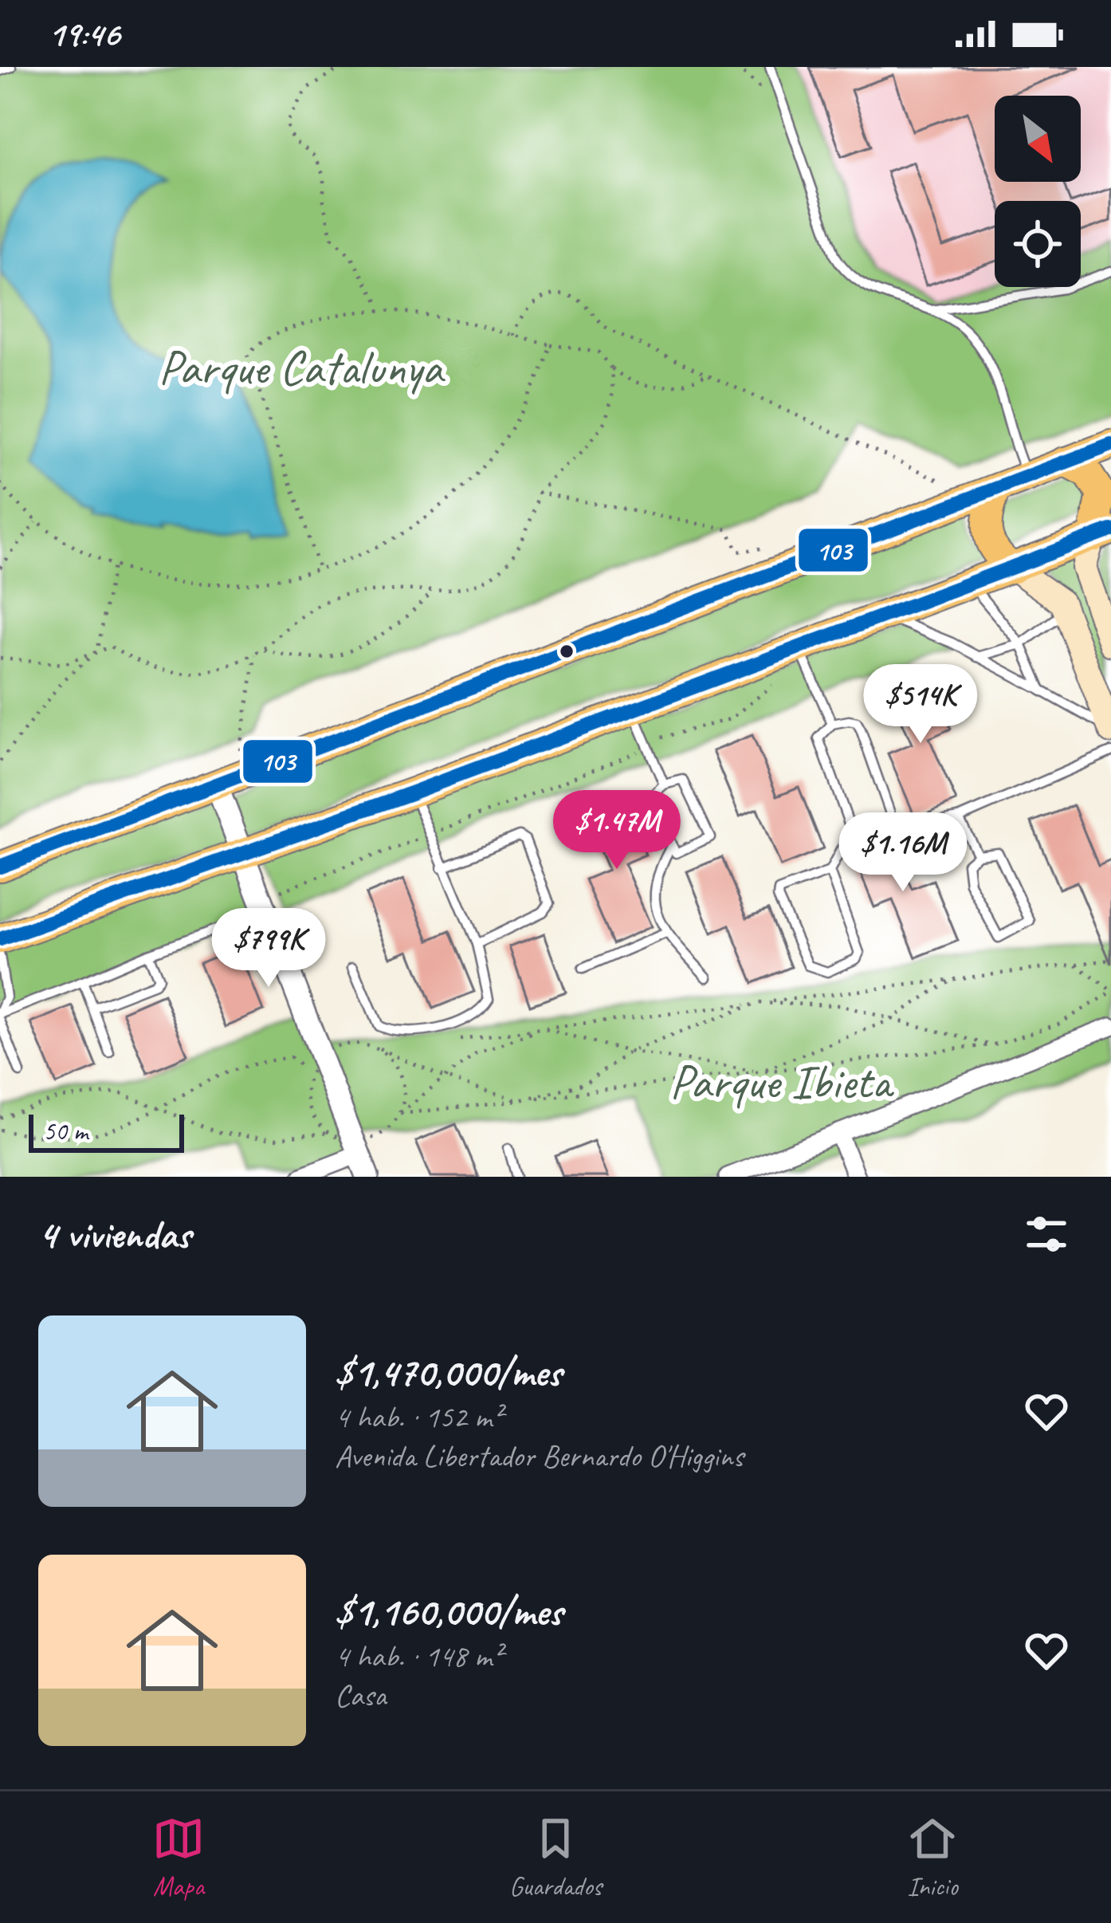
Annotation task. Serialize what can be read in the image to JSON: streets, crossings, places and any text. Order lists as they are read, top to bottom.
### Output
{
  "parks": ["Parque Catalunya", "Parque Ibieta"],
  "lines": ["transit line 103"],
  "scale_bar": "50 m",
  "north": "bottom right",
  "page": {
    "status": "19:46",
    "price": [
      "$514K",
      "$1.47M",
      "$1.16M",
      "$799K"
    ],
    "scale": "50 m",
    "heading": "4 viviendas",
    "list": [
      {
        "name": "$1,470,000/mes",
        "note": "4 hab. · 152 m² · Avenida Libertador Bernardo O'Higgins"
      },
      {
        "name": "$1,160,000/mes",
        "note": "4 hab. · 148 m² · Casa"
      }
    ],
    "tabs": ["Mapa", "Guardados", "Inicio"]
  }
}
